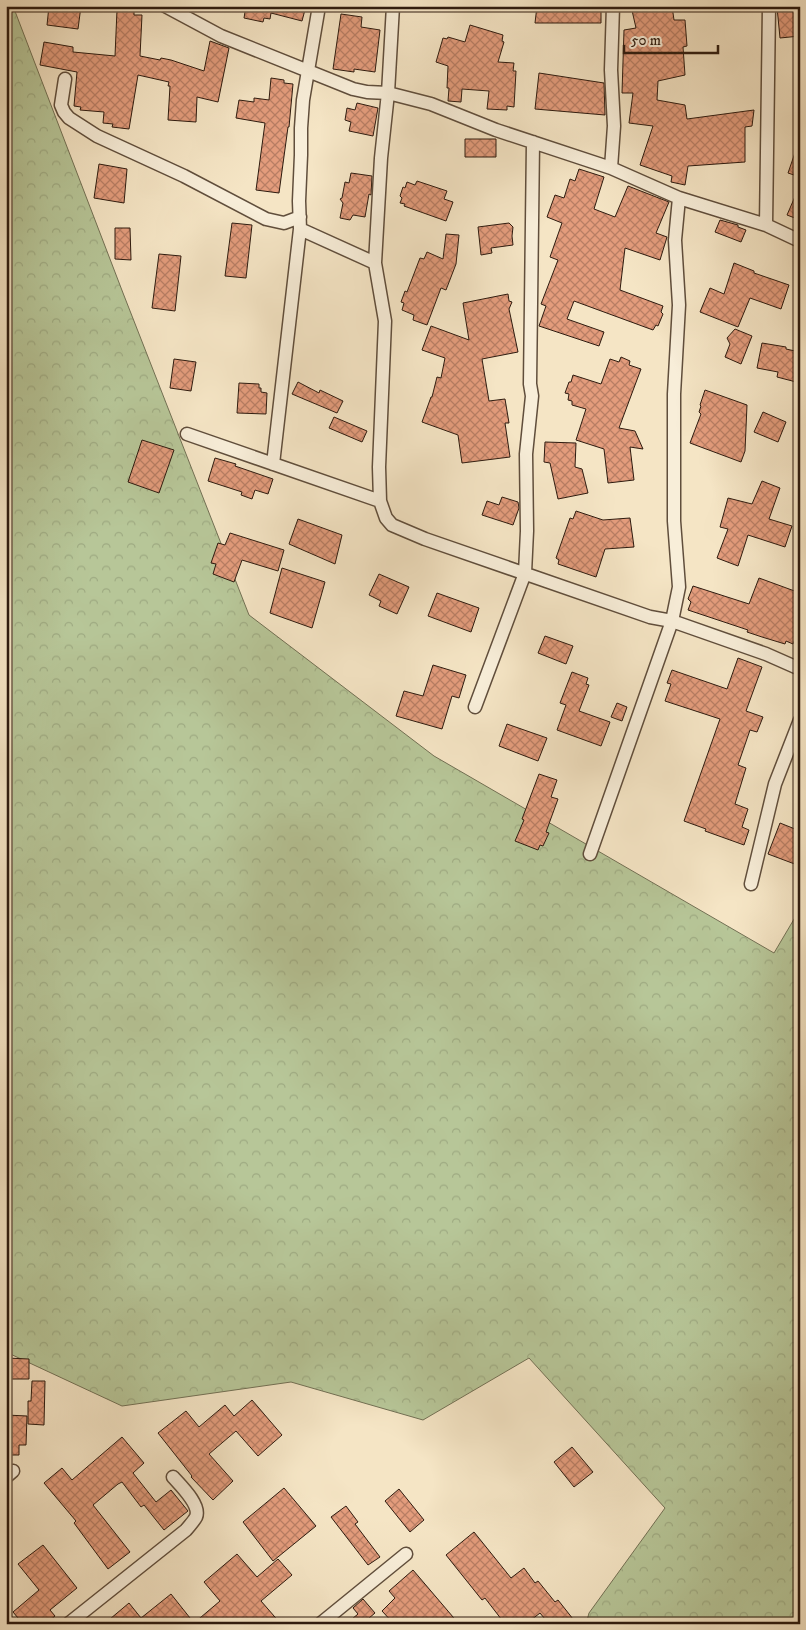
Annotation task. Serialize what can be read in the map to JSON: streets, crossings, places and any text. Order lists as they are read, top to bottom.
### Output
{
  "scale_bar": "50 m"
}
